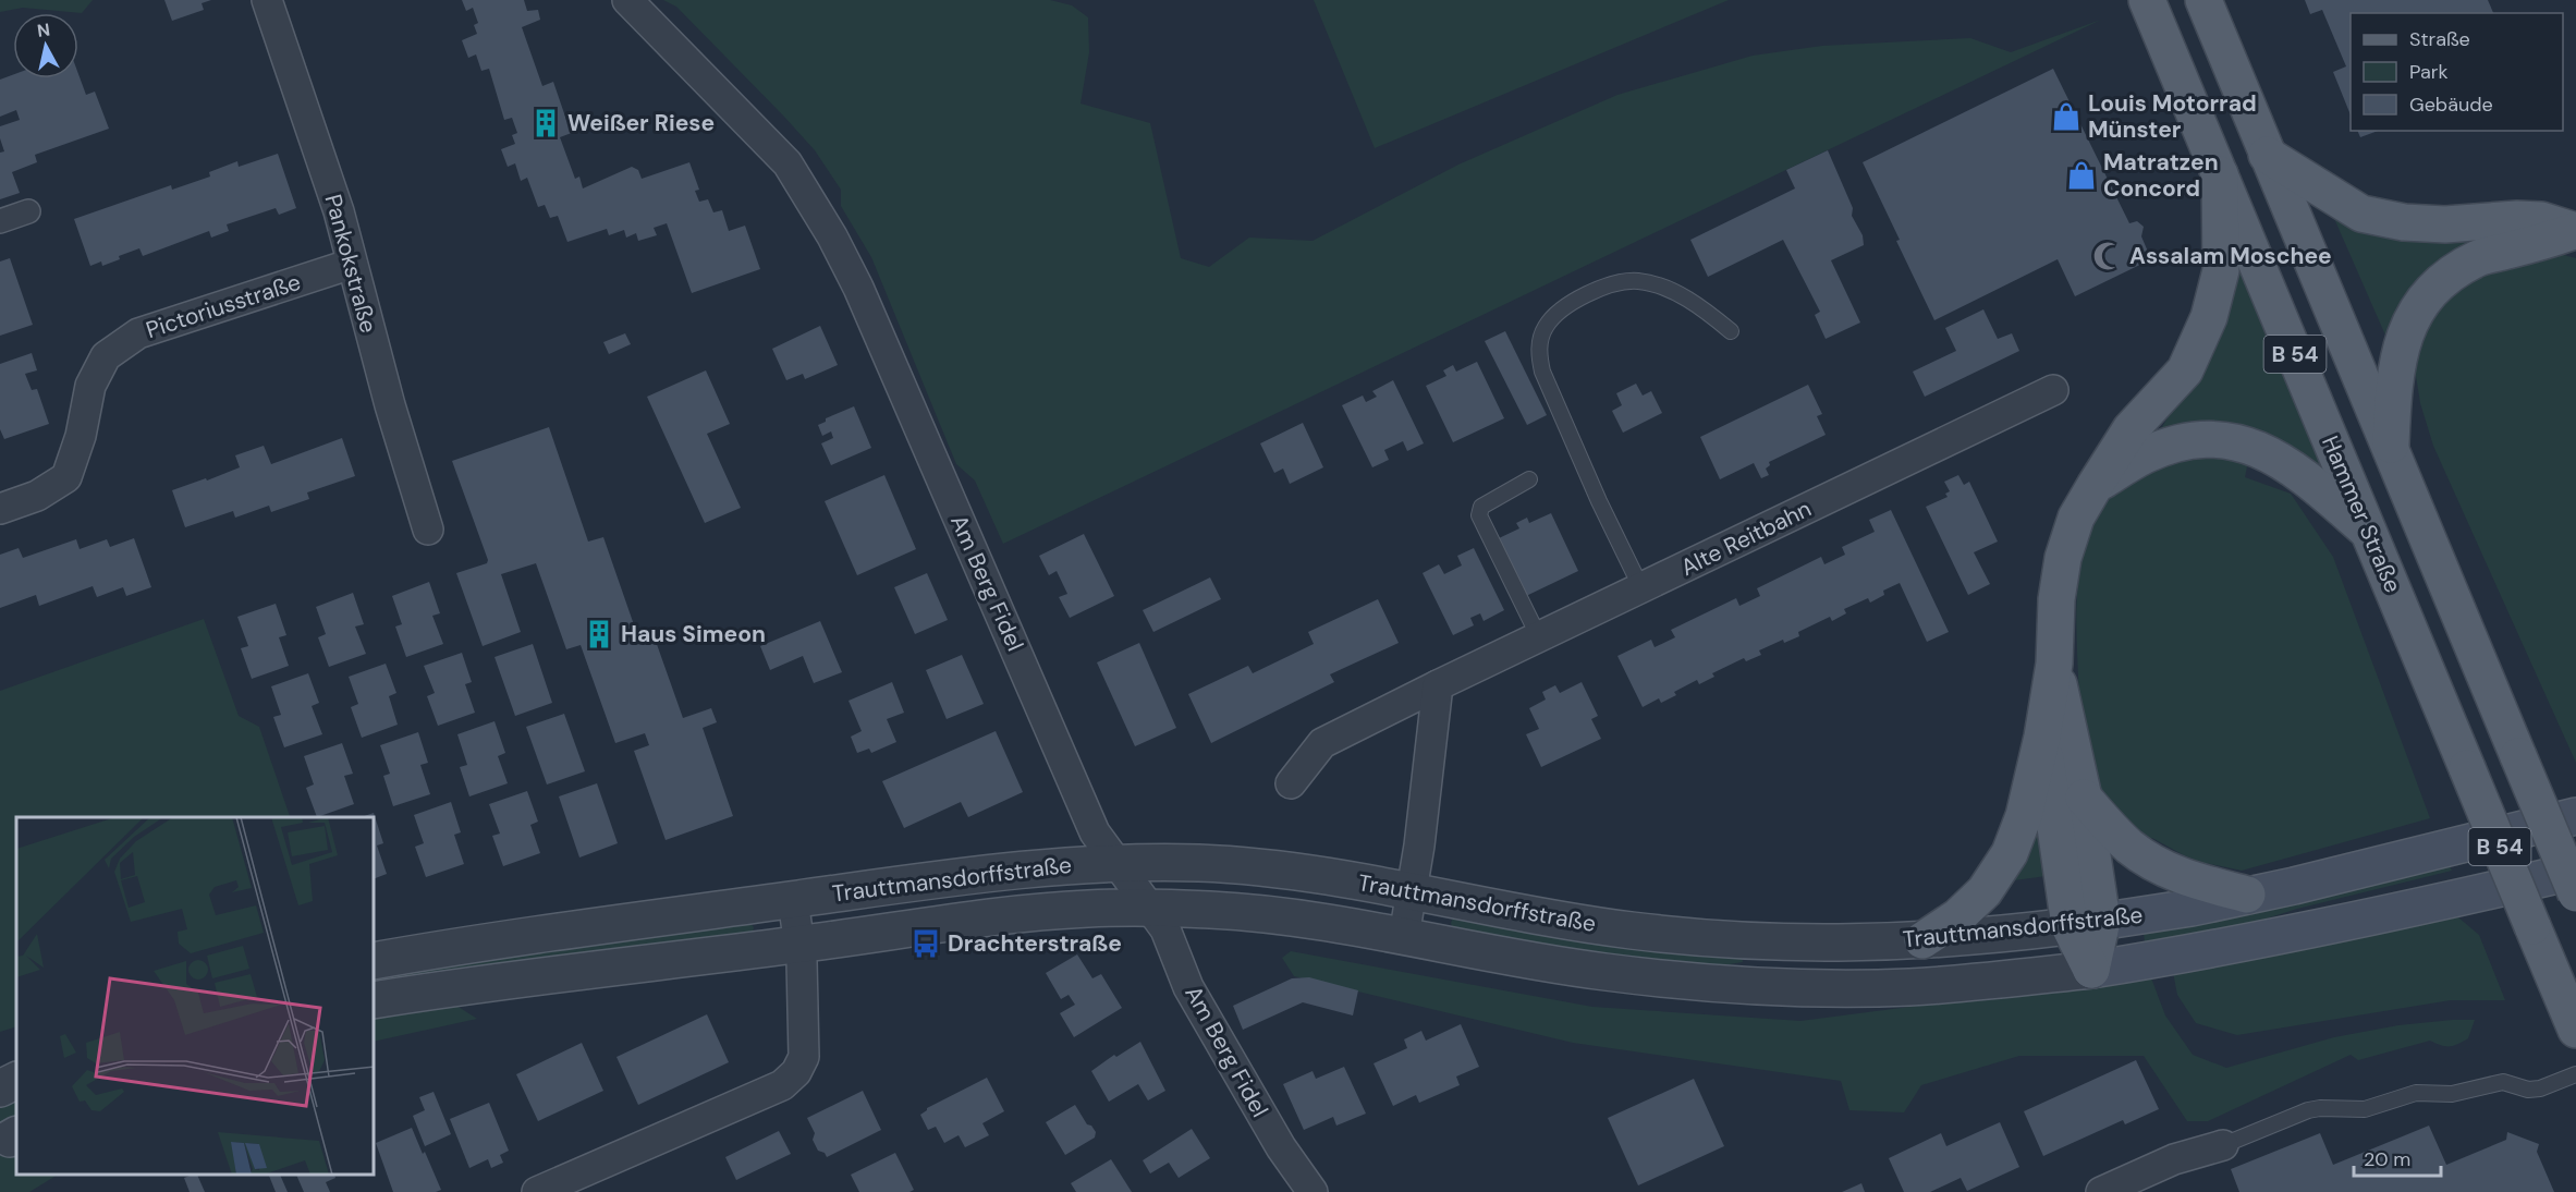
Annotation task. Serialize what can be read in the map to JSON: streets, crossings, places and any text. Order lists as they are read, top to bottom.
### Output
{
  "streets": {
    "main road": ["B 54", "Hammer Straße", "Trauttmansdorffstraße"],
    "street": [
      "Pankokstraße",
      "Pictoriusstraße",
      "Alte Reitbahn",
      "Am Berg Fidel"
    ]
  },
  "crossings": [
    ["Pankokstraße", "Pictoriusstraße"],
    ["Am Berg Fidel", "Trauttmansdorffstraße"]
  ],
  "places": {
    "shop": ["Louis Motorrad Münster", "Matratzen Concord"],
    "building": ["Weißer Riese", "Haus Simeon"],
    "mosque": ["Assalam Moschee"],
    "bus stop": ["Drachterstraße"]
  },
  "legend": ["Straße", "Park", "Gebäude"],
  "scale_bar": "20 m",
  "north": "top"
}
